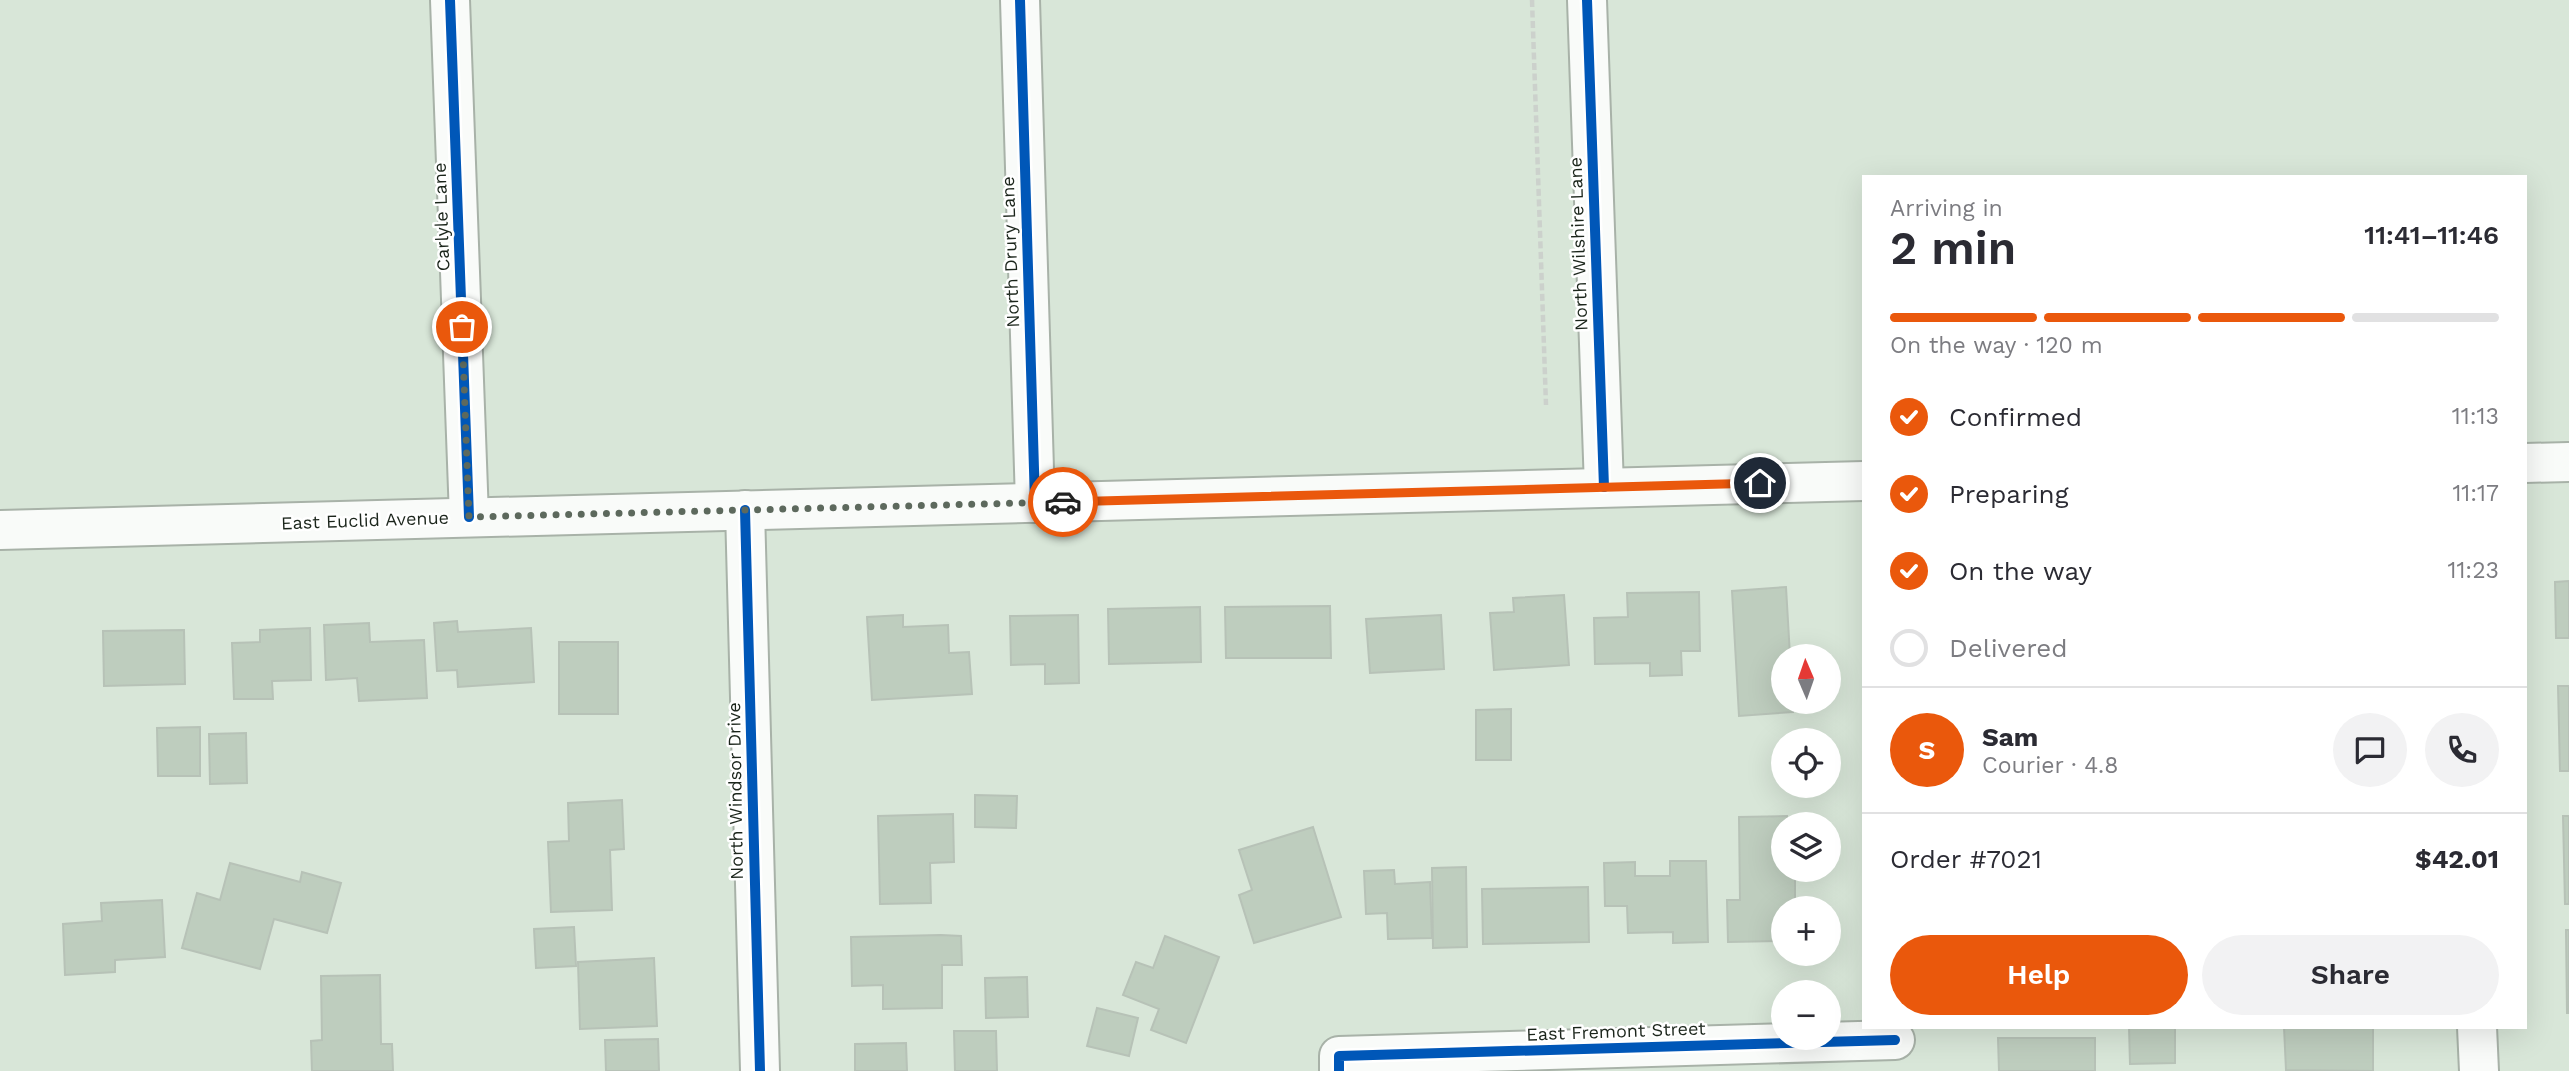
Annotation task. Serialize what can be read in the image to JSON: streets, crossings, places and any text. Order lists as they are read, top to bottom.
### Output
{
  "streets": {
    "street": [
      "Carlyle Lane",
      "North Wilshire Lane",
      "North Drury Lane",
      "East Euclid Avenue",
      "North Windsor Drive",
      "East Fremont Street"
    ]
  },
  "crossings": [
    ["Carlyle Lane", "East Euclid Avenue"],
    ["North Wilshire Lane", "East Euclid Avenue"],
    ["North Drury Lane", "East Euclid Avenue"],
    ["East Euclid Avenue", "North Windsor Drive"]
  ],
  "north": "top",
  "page": {
    "heading": ["2 min", "Arriving in", "11:41–11:46"],
    "panel": [
      "Sam",
      "Courier · 4.8",
      "Order #7021",
      "$42.01"
    ],
    "bar": "On the way · 120 m",
    "list": [
      ["Confirmed", "11:13"],
      ["Preparing", "11:17"],
      ["On the way", "11:23"],
      "Delivered"
    ],
    "map_buttons": ["+", "−"],
    "round": "S",
    "buttons": ["Help", "Share"]
  }
}
